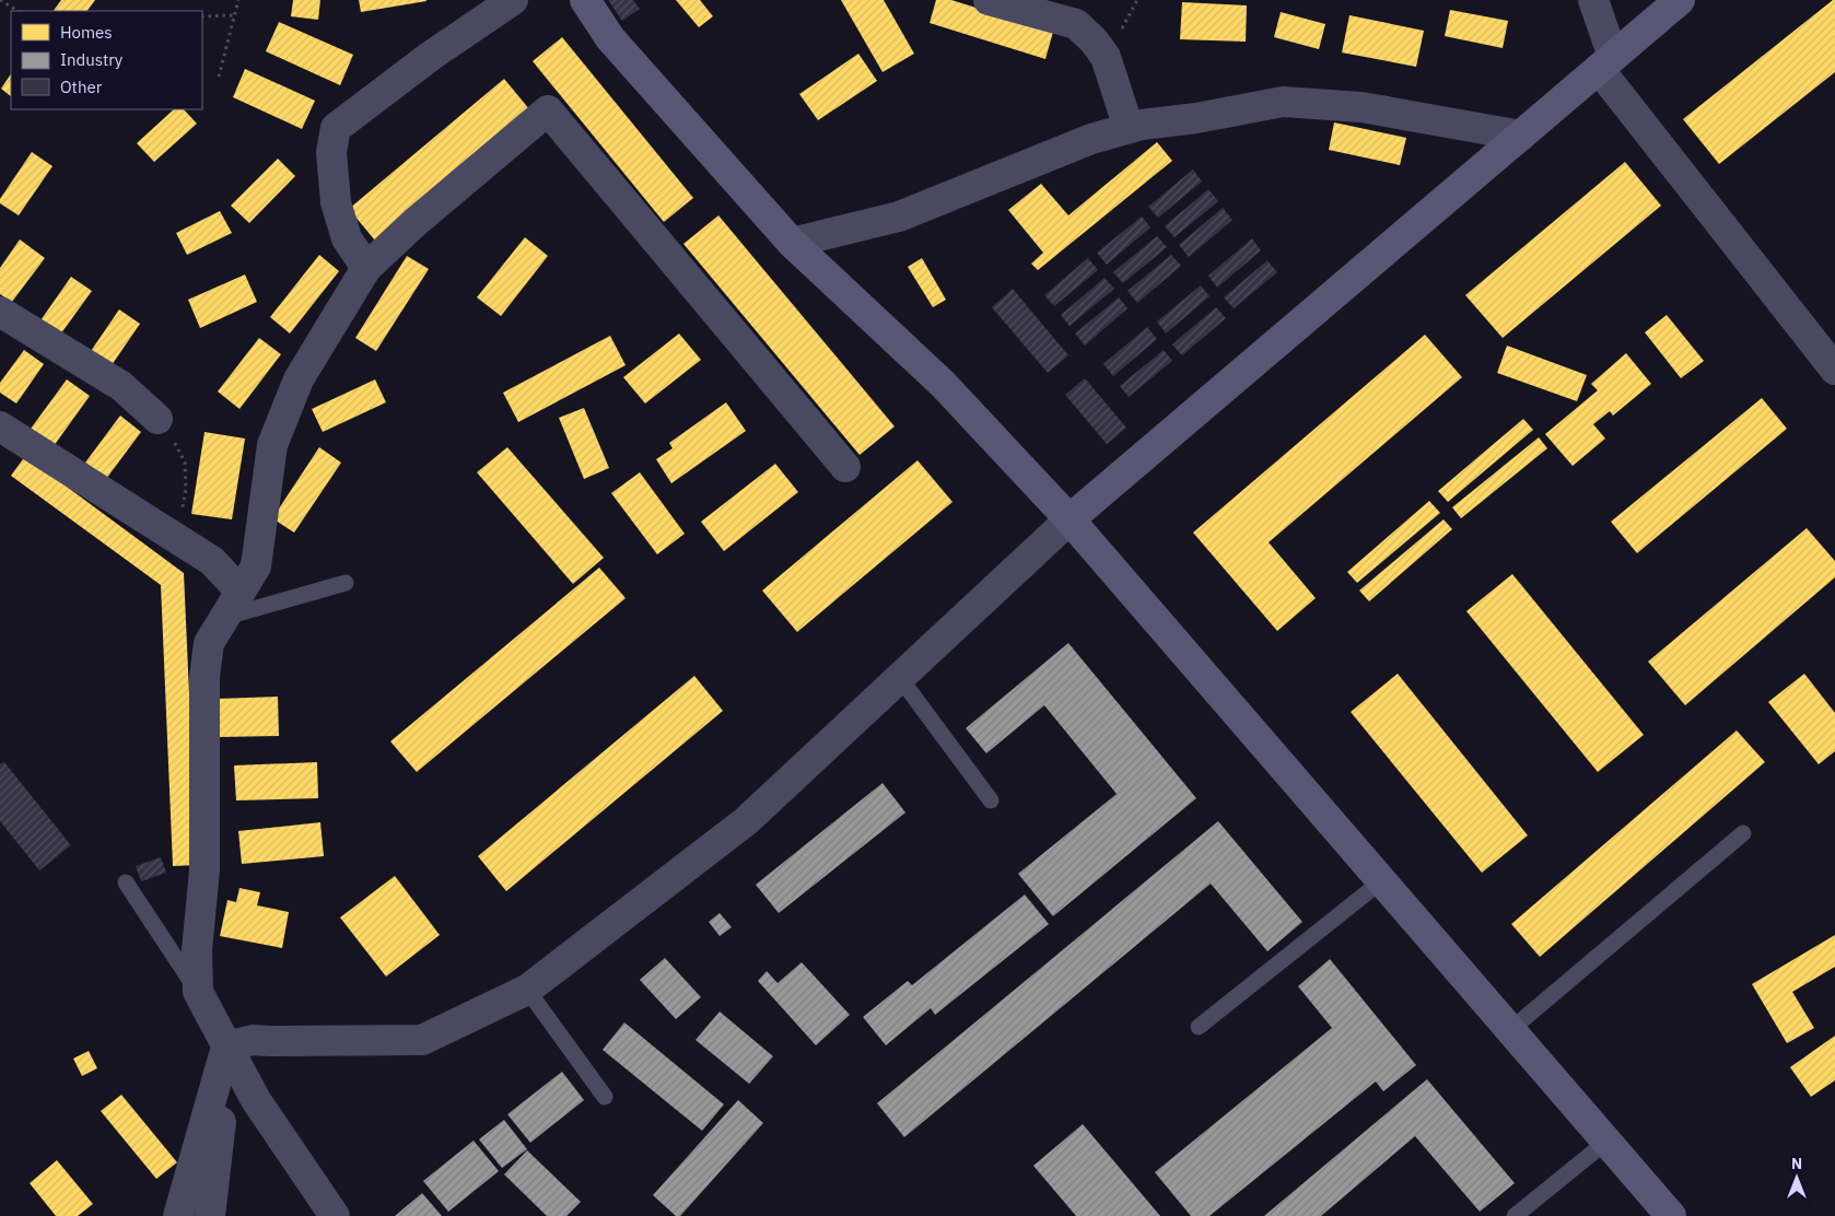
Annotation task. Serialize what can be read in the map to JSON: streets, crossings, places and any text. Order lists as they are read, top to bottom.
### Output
{
  "legend": ["Homes", "Industry", "Other"],
  "north": "top"
}
